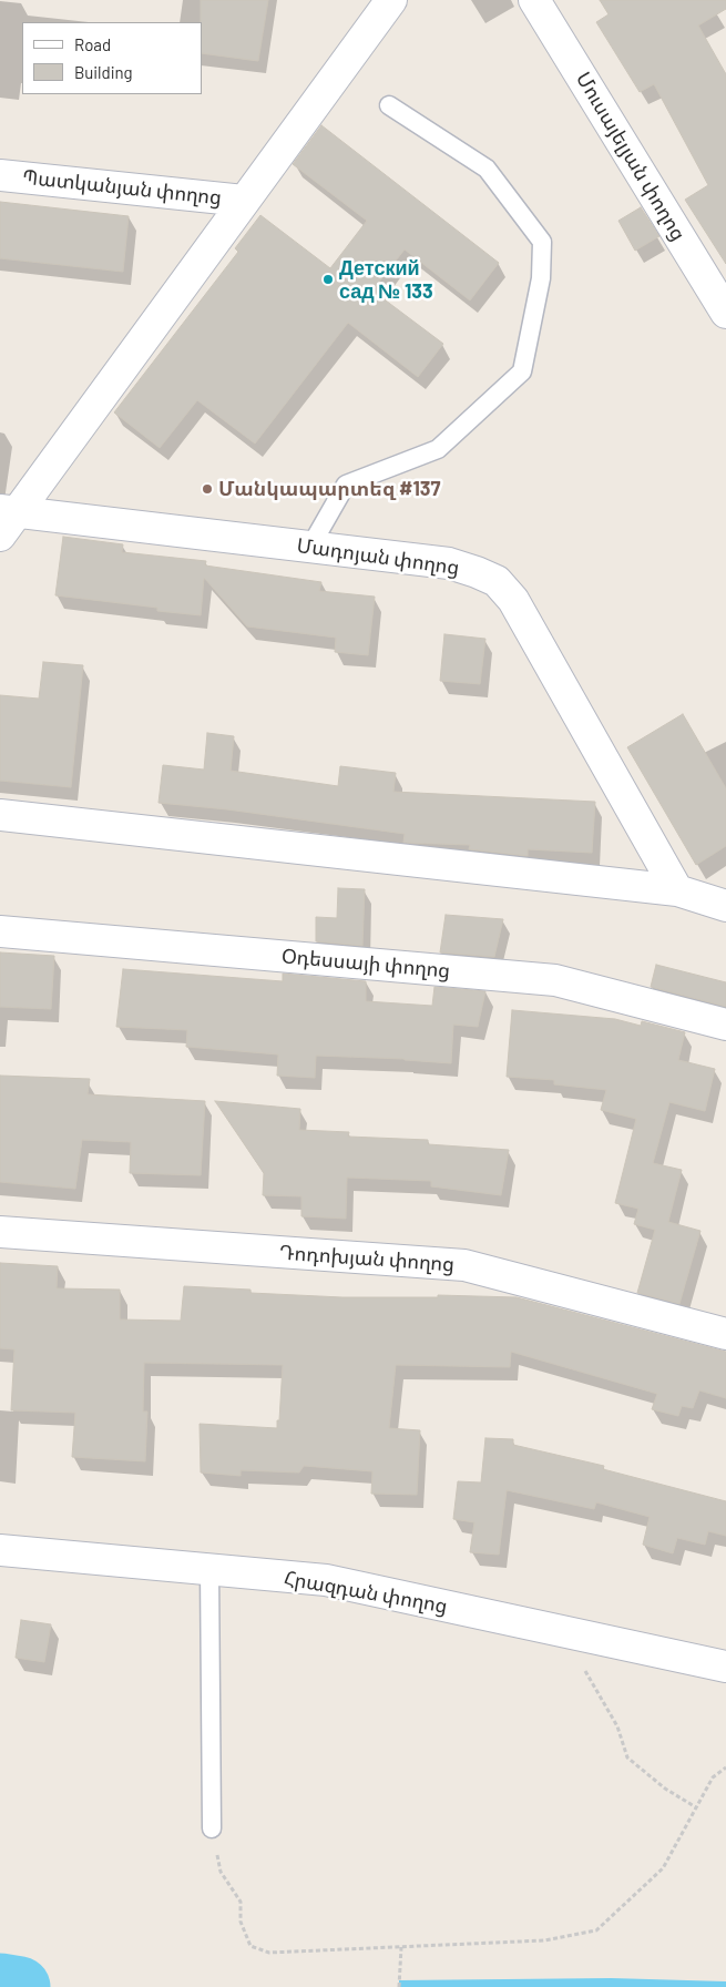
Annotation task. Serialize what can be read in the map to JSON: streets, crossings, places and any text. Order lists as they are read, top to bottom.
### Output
{
  "streets": {
    "street": [
      "Մուսայելյան փողոց",
      "Պատկանյան փողոց",
      "Մադոյան փողոց",
      "Օդեսսայի փողոց",
      "Դոդոխյան փողոց",
      "Հրազդան փողոց"
    ]
  },
  "places": ["Детский сад № 133", "Մանկապարտեզ #137"],
  "legend": ["Road", "Building"]
}
